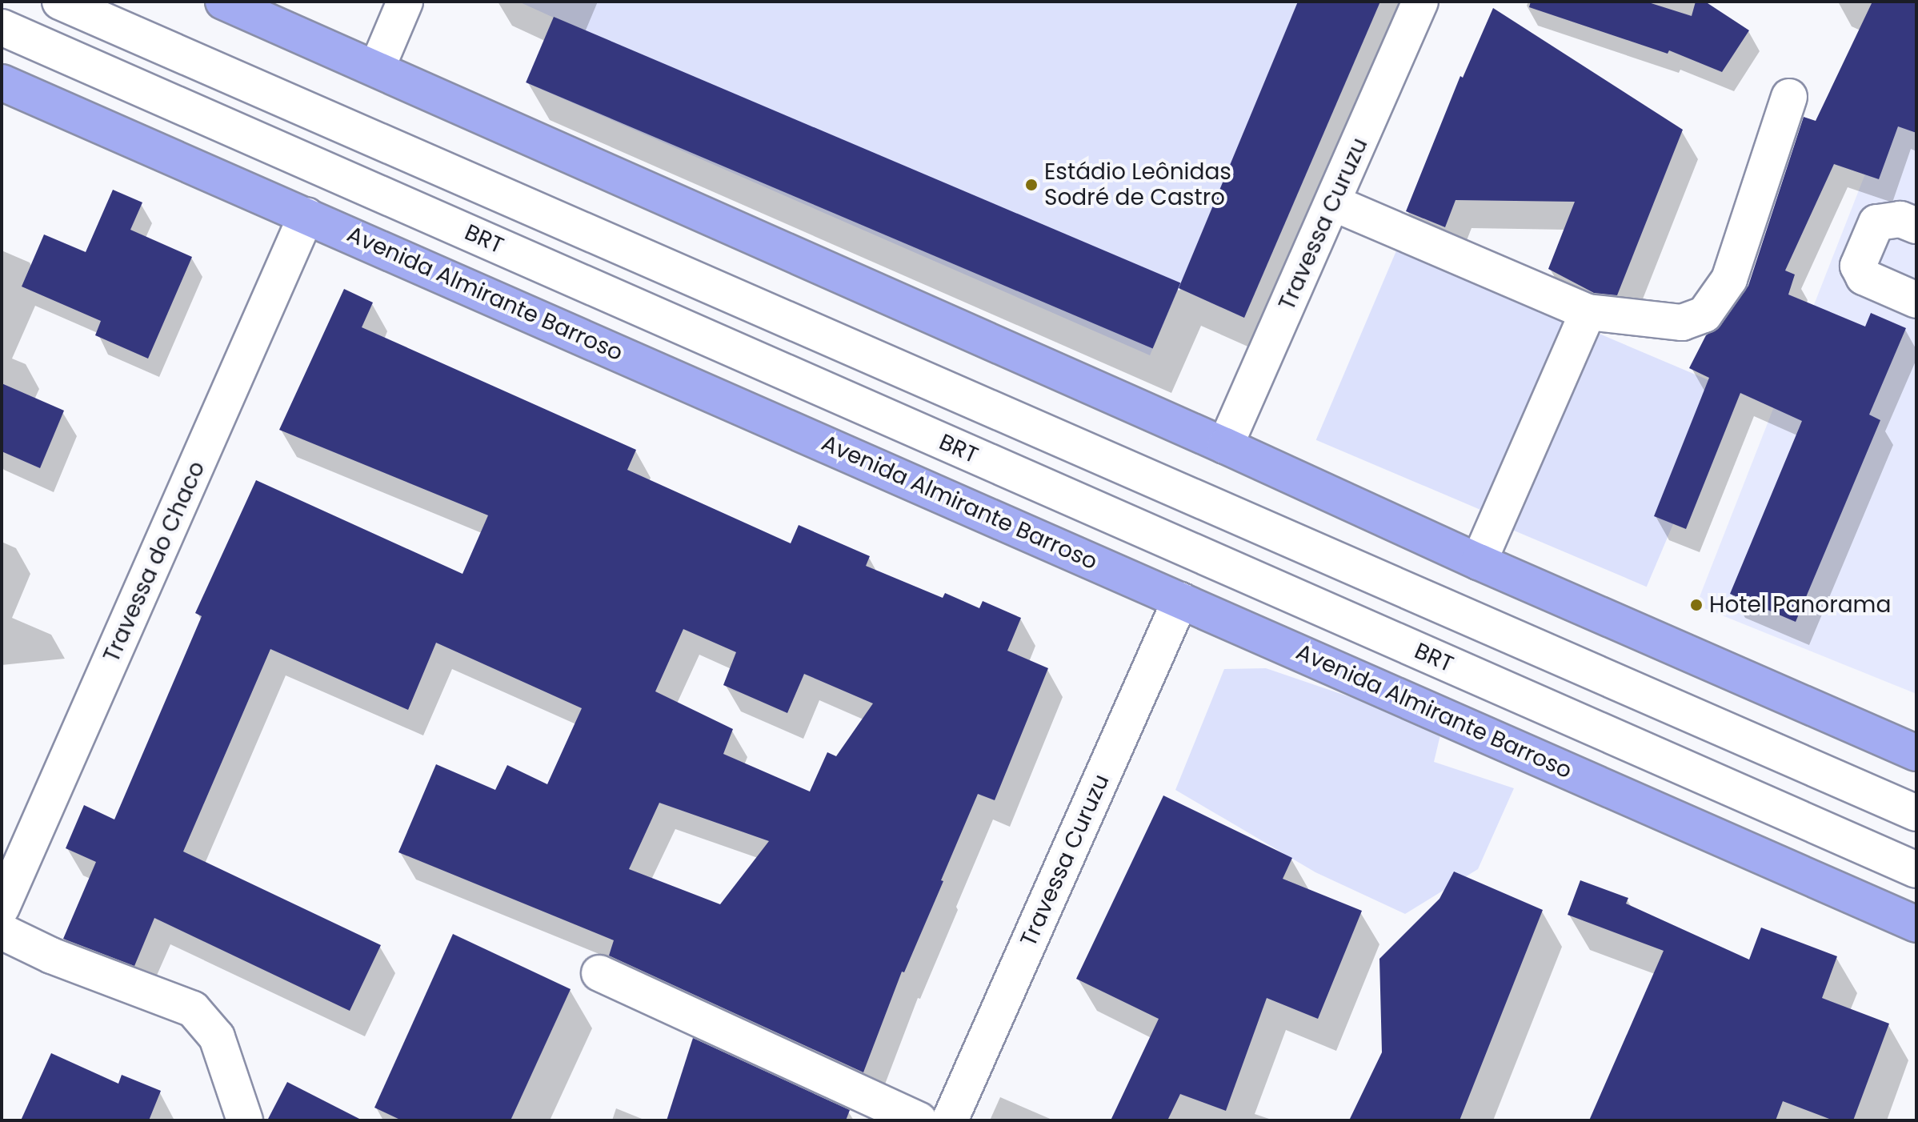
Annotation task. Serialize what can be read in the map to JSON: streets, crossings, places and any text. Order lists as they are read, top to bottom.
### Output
{
  "streets": {
    "highway": ["Avenida Almirante Barroso"],
    "street": ["Travessa Curuzu", "BRT", "Travessa do Chaco"]
  },
  "crossings": [
    ["Travessa Curuzu", "Avenida Almirante Barroso"],
    ["Avenida Almirante Barroso", "Travessa do Chaco"]
  ],
  "places": ["Estádio Leônidas Sodré de Castro", "Hotel Panorama"]
}
